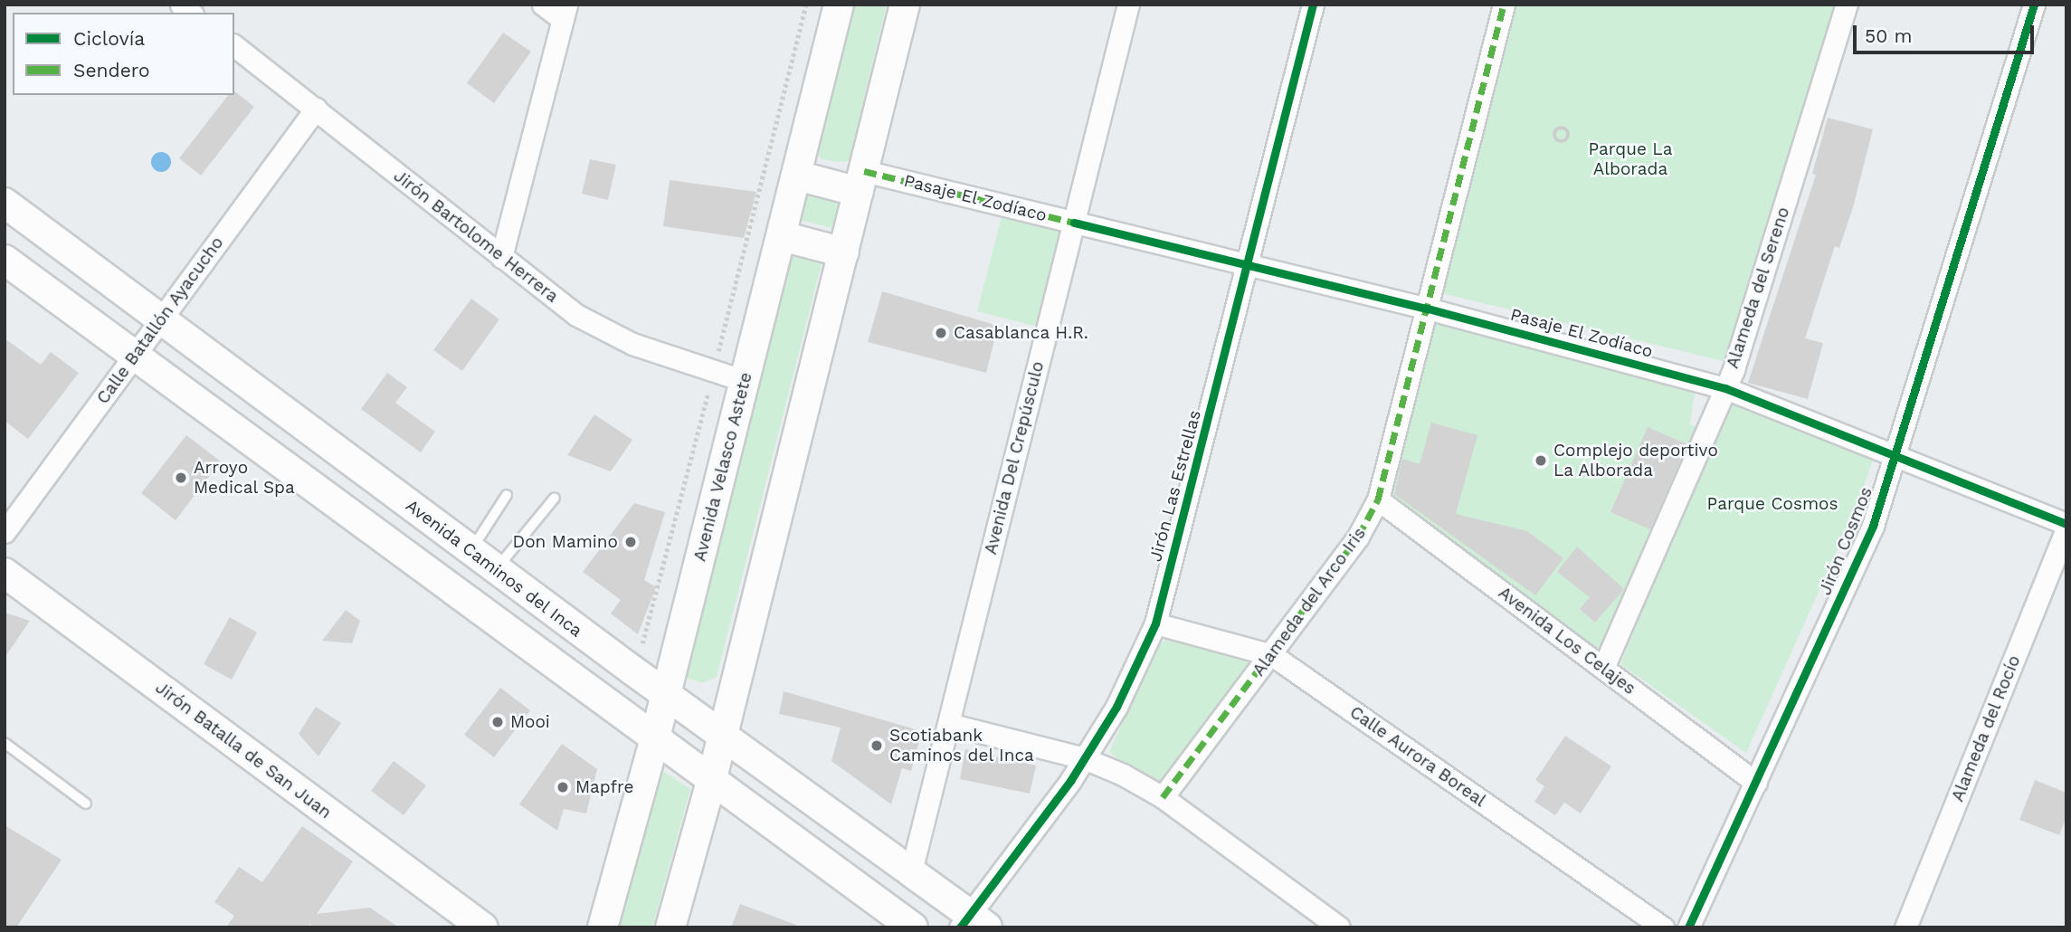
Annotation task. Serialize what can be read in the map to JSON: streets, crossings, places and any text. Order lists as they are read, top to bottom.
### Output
{
  "streets": {
    "main road": ["Avenida Velasco Astete", "Avenida Caminos del Inca", "Jirón Batalla de San Juan"],
    "street": [
      "Pasaje El Zodíaco",
      "Jirón Bartolome Herrera",
      "Alameda del Sereno",
      "Calle Batallón Ayacucho",
      "Avenida Del Crepúsculo",
      "Jirón Las Estrellas",
      "Jirón Cosmos",
      "Alameda del Arco Iris",
      "Avenida Los Celajes",
      "Alameda del Rocío",
      "Calle Aurora Boreal"
    ]
  },
  "crossings": [
    ["Pasaje El Zodíaco", "Alameda del Sereno"],
    ["Pasaje El Zodíaco", "Avenida Del Crepúsculo"],
    ["Pasaje El Zodíaco", "Jirón Las Estrellas"],
    ["Pasaje El Zodíaco", "Jirón Cosmos"],
    ["Pasaje El Zodíaco", "Alameda del Arco Iris"],
    ["Jirón Bartolome Herrera", "Calle Batallón Ayacucho"],
    ["Jirón Bartolome Herrera", "Avenida Velasco Astete"],
    ["Alameda del Sereno", "Avenida Los Celajes"],
    ["Calle Batallón Ayacucho", "Avenida Caminos del Inca"],
    ["Avenida Del Crepúsculo", "Avenida Caminos del Inca"],
    ["Avenida Velasco Astete", "Avenida Caminos del Inca"],
    ["Jirón Las Estrellas", "Avenida Caminos del Inca"],
    ["Jirón Las Estrellas", "Calle Aurora Boreal"],
    ["Jirón Cosmos", "Avenida Los Celajes"],
    ["Alameda del Arco Iris", "Avenida Los Celajes"],
    ["Alameda del Arco Iris", "Calle Aurora Boreal"]
  ],
  "parks": ["Parque La Alborada", "Parque Cosmos"],
  "places": [
    "Casablanca H.R.",
    "Complejo deportivo La Alborada",
    "Arroyo Medical Spa",
    "Don Mamino",
    "Mooi",
    "Scotiabank Caminos del Inca",
    "Mapfre"
  ],
  "legend": ["Ciclovía", "Sendero"],
  "scale_bar": "50 m"
}
